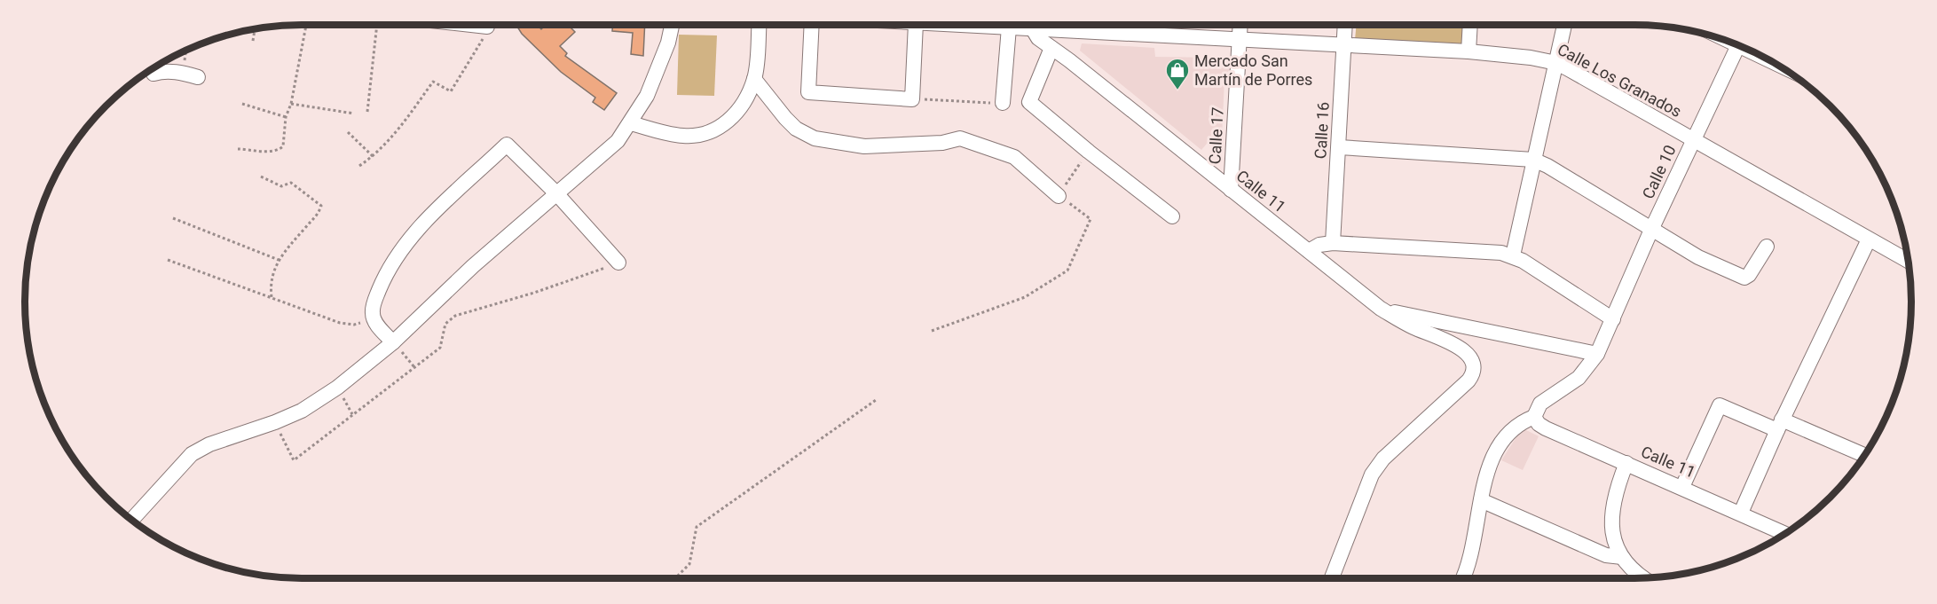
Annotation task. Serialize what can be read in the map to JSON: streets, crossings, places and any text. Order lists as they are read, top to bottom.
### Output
{
  "streets": {
    "street": [
      "Calle Los Granados",
      "Calle 16",
      "Calle 17",
      "Calle 10",
      "Calle 11"
    ]
  },
  "crossings": [
    ["Calle Los Granados", "Calle 16"],
    ["Calle Los Granados", "Calle 17"],
    ["Calle Los Granados", "Calle 10"],
    ["Calle 17", "Calle 11"],
    ["Calle 10", "Calle 11"]
  ],
  "places": {
    "shop": ["Mercado San Martín de Porres"]
  }
}
